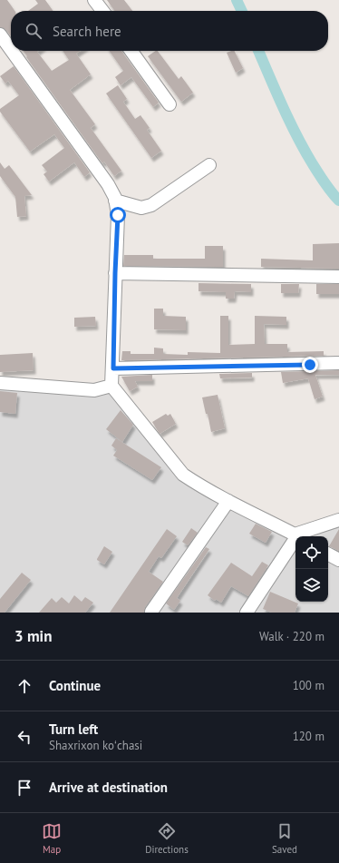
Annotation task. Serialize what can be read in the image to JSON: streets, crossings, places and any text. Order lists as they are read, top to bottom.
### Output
{
  "page": {
    "search": "Search here",
    "heading": ["3 min", "Walk · 220 m"],
    "list": [
      ["Continue", "100 m"],
      ["Turn left", "Shaxrixon koʻchasi", "120 m"],
      "Arrive at destination"
    ],
    "nav": ["Map", "Directions", "Saved"]
  }
}
